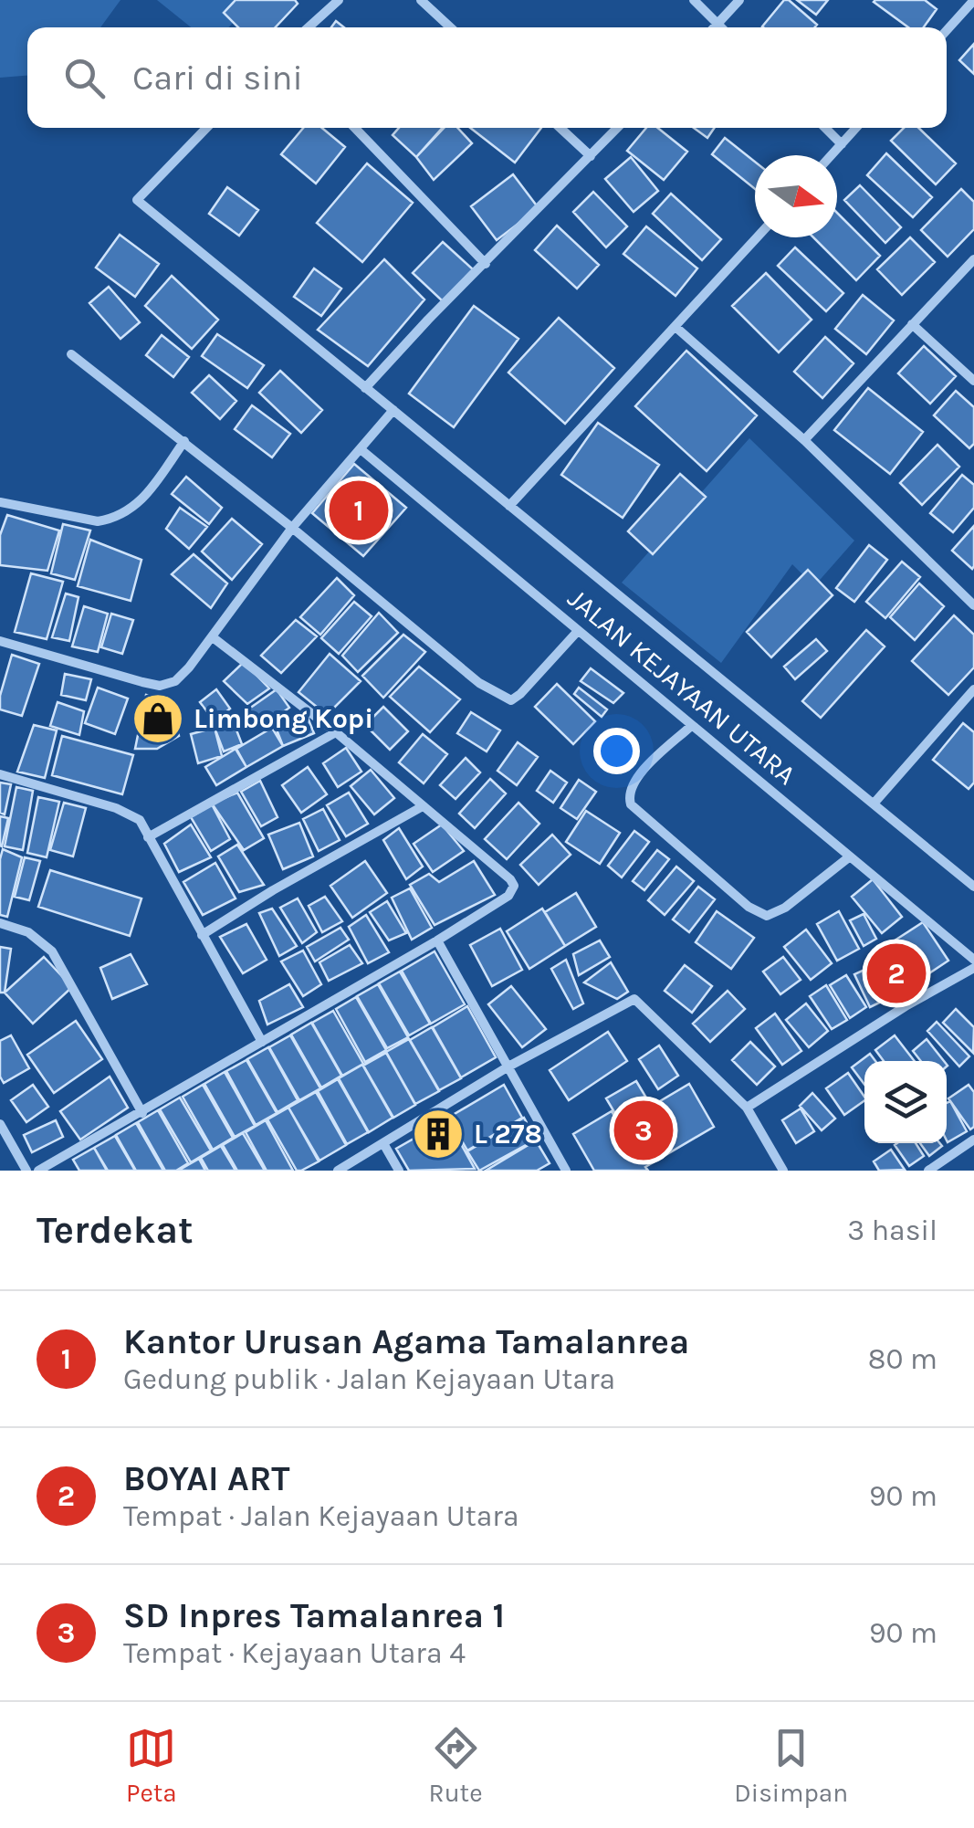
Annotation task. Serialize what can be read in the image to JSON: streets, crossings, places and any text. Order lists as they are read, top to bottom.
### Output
{
  "streets": {
    "street": ["JALAN KEJAYAAN UTARA"]
  },
  "places": {
    "shop": ["Limbong Kopi"],
    "building": ["L 278"]
  },
  "north": "right",
  "page": {
    "search": "Cari di sini",
    "pins": ["1", "2", "3"],
    "heading": ["Terdekat", "3 hasil"],
    "list": [
      {
        "mark": "1",
        "name": "Kantor Urusan Agama Tamalanrea",
        "note": "Gedung publik · Jalan Kejayaan Utara",
        "value": "80 m"
      },
      {
        "mark": "2",
        "name": "BOYAI ART",
        "note": "Tempat · Jalan Kejayaan Utara",
        "value": "90 m"
      },
      {
        "mark": "3",
        "name": "SD Inpres Tamalanrea 1",
        "note": "Tempat · Kejayaan Utara 4",
        "value": "90 m"
      }
    ],
    "nav": ["Peta", "Rute", "Disimpan"]
  }
}
